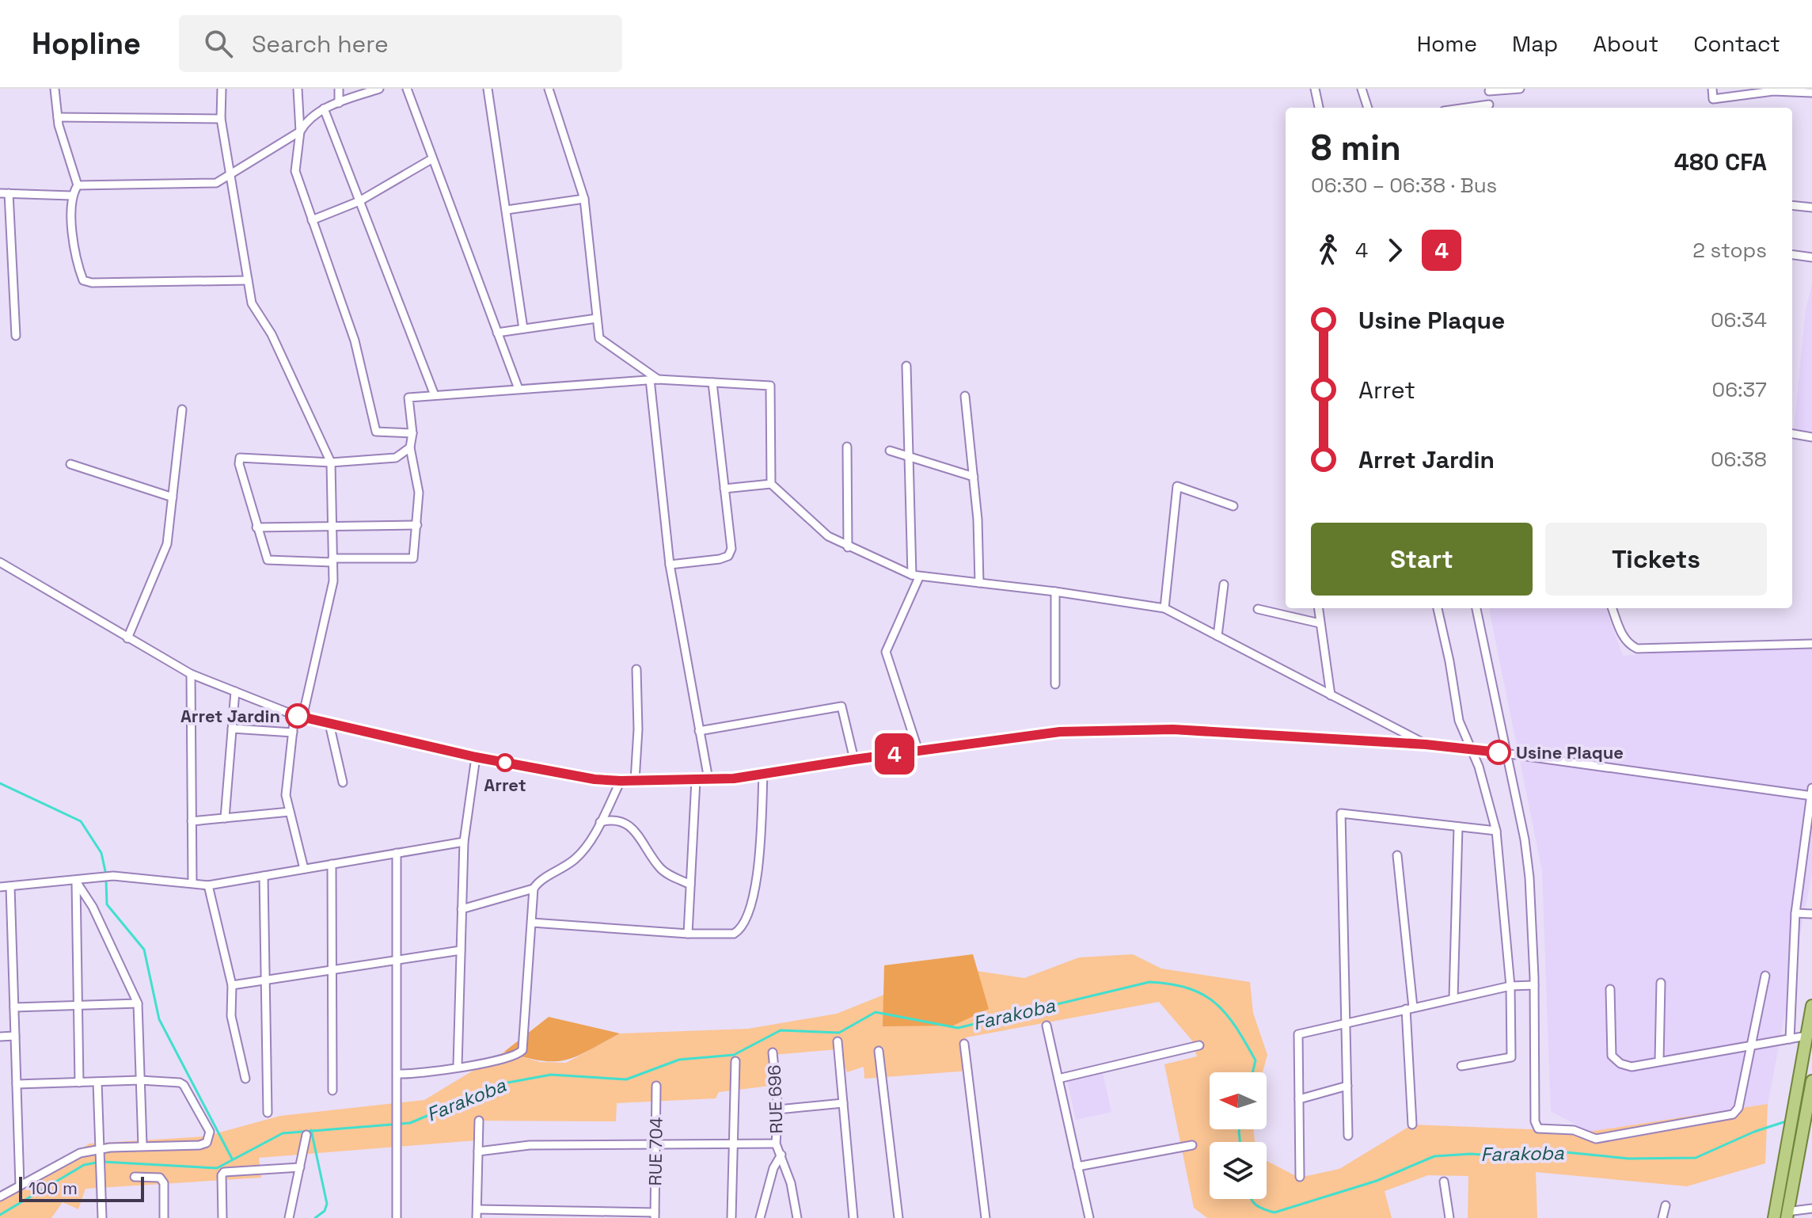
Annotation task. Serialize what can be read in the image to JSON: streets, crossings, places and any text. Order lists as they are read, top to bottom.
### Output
{
  "streets": {
    "street": ["RUE 696", "RUE 704"]
  },
  "water": ["Farakoba"],
  "places": ["Arret Jardin", "Usine Plaque", "Arret"],
  "lines": ["bus line 4"],
  "scale_bar": "100 m",
  "north": "left",
  "page": {
    "header": "Hopline",
    "search": "Search here",
    "nav": [
      "Home",
      "Map",
      "About",
      "Contact"
    ],
    "on_map": "4",
    "heading": ["8 min", "06:30 – 06:38 · Bus", "480 CFA"],
    "legs": ["4", "4", "2 stops"],
    "list": [
      {
        "name": "Usine Plaque",
        "value": "06:34"
      },
      {
        "name": "Arret",
        "value": "06:37"
      },
      {
        "name": "Arret Jardin",
        "value": "06:38"
      }
    ],
    "buttons": ["Start", "Tickets"],
    "scale": "100 m"
  }
}
